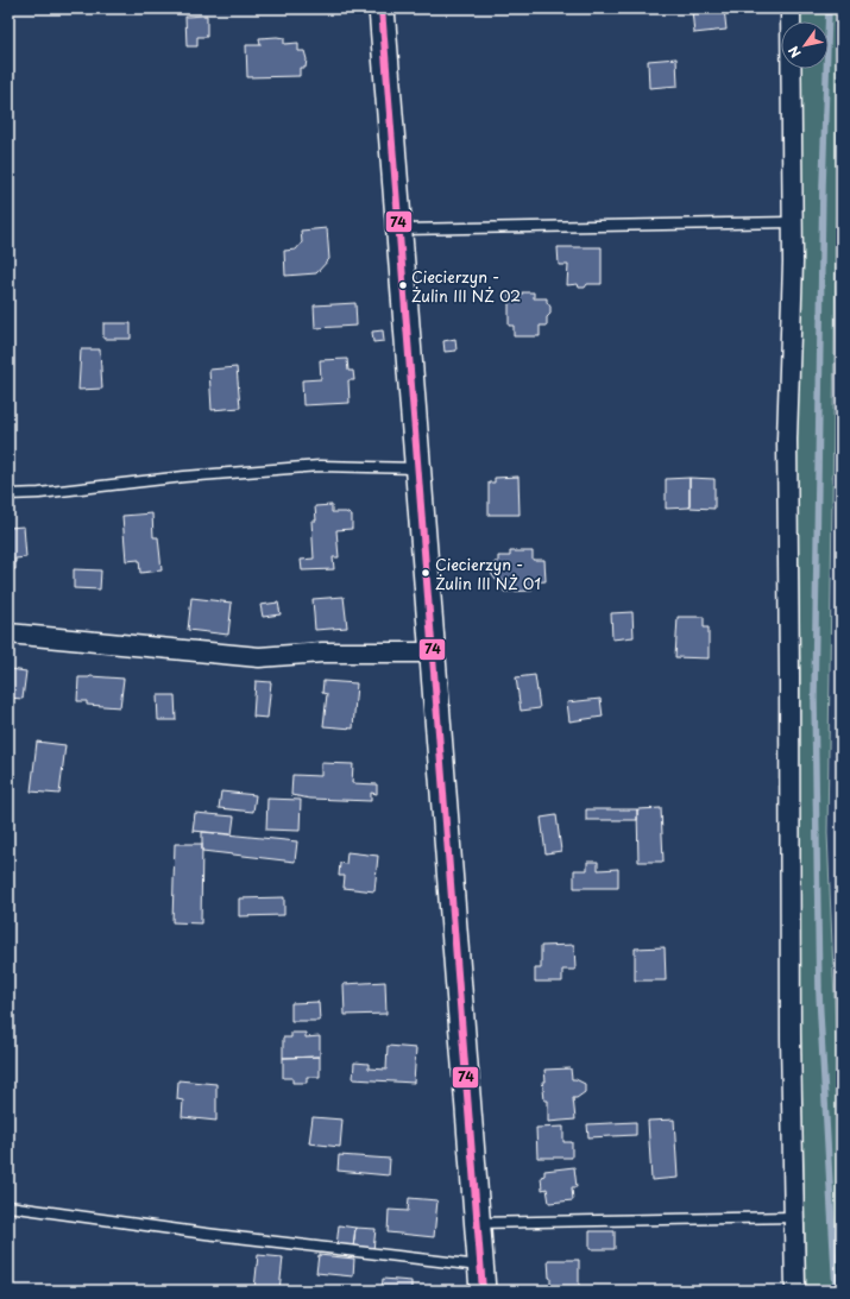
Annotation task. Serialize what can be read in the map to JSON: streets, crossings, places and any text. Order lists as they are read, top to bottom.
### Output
{
  "places": ["Ciecierzyn - Żulin III NŻ 02", "Ciecierzyn - Żulin III NŻ 01"],
  "lines": ["transit line 74"],
  "north": "bottom left"
}
